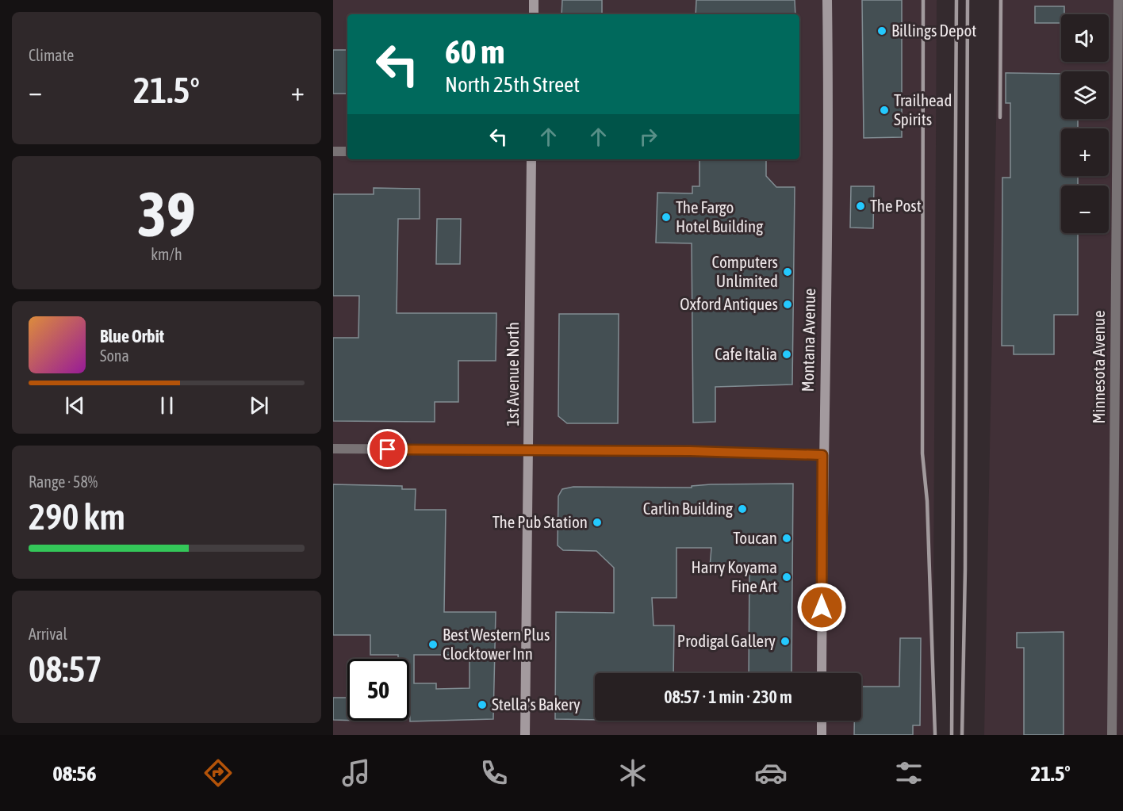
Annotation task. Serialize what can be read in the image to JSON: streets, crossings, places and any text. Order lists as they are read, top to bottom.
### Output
{
  "streets": {
    "main road": ["Montana Avenue", "1st Avenue North"],
    "street": ["Minnesota Avenue"]
  },
  "places": [
    "Billings Depot",
    "Trailhead Spirits",
    "The Post",
    "The Fargo Hotel Building",
    "Computers Unlimited",
    "Oxford Antiques",
    "Cafe Italia",
    "Carlin Building",
    "The Pub Station",
    "Toucan",
    "Harry Koyama Fine Art",
    "Prodigal Gallery",
    "Best Western Plus Clocktower Inn",
    "Stella's Bakery"
  ],
  "page": {
    "tile": [
      "Climate",
      ["39", "km/h"],
      ["Range · 58%", "290 km"],
      ["Arrival", "08:57"]
    ],
    "map_buttons": ["+", "−"],
    "turn": ["60 m", "North 25th Street"],
    "heat": ["−", "21.5°", "+"],
    "song": ["Blue Orbit", "Sona"],
    "limit": "50",
    "trip": "08:57 · 1 min · 230 m",
    "tabs": ["08:56", "21.5°"]
  }
}
